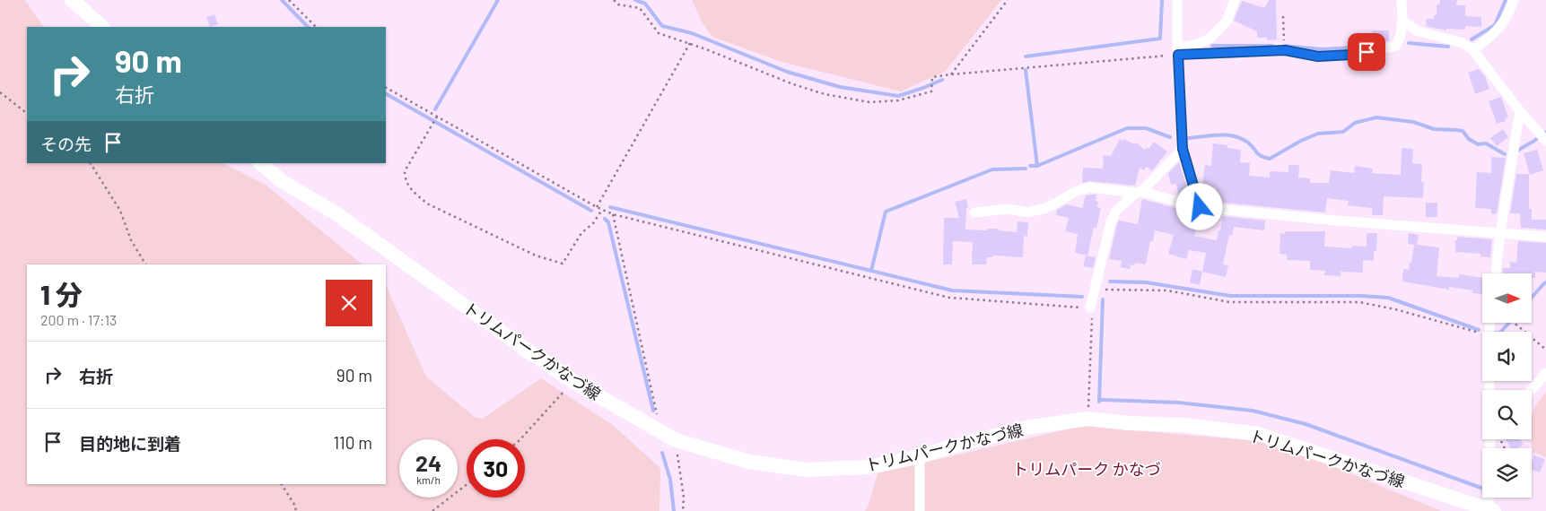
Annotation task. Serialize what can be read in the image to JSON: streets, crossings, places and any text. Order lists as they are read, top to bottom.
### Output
{
  "streets": {
    "main road": ["トリムパークかなづ線"]
  },
  "parks": ["トリムパーク かなづ"],
  "north": "right",
  "page": {
    "turn": ["90 m", "右折"],
    "then": "その先",
    "heading": ["1 分", "200 m · 17:13"],
    "list": [
      {
        "name": "右折",
        "value": "90 m"
      },
      {
        "name": "目的地に到着",
        "value": "110 m"
      }
    ],
    "speed": "24 km/h",
    "limit": "30"
  }
}
